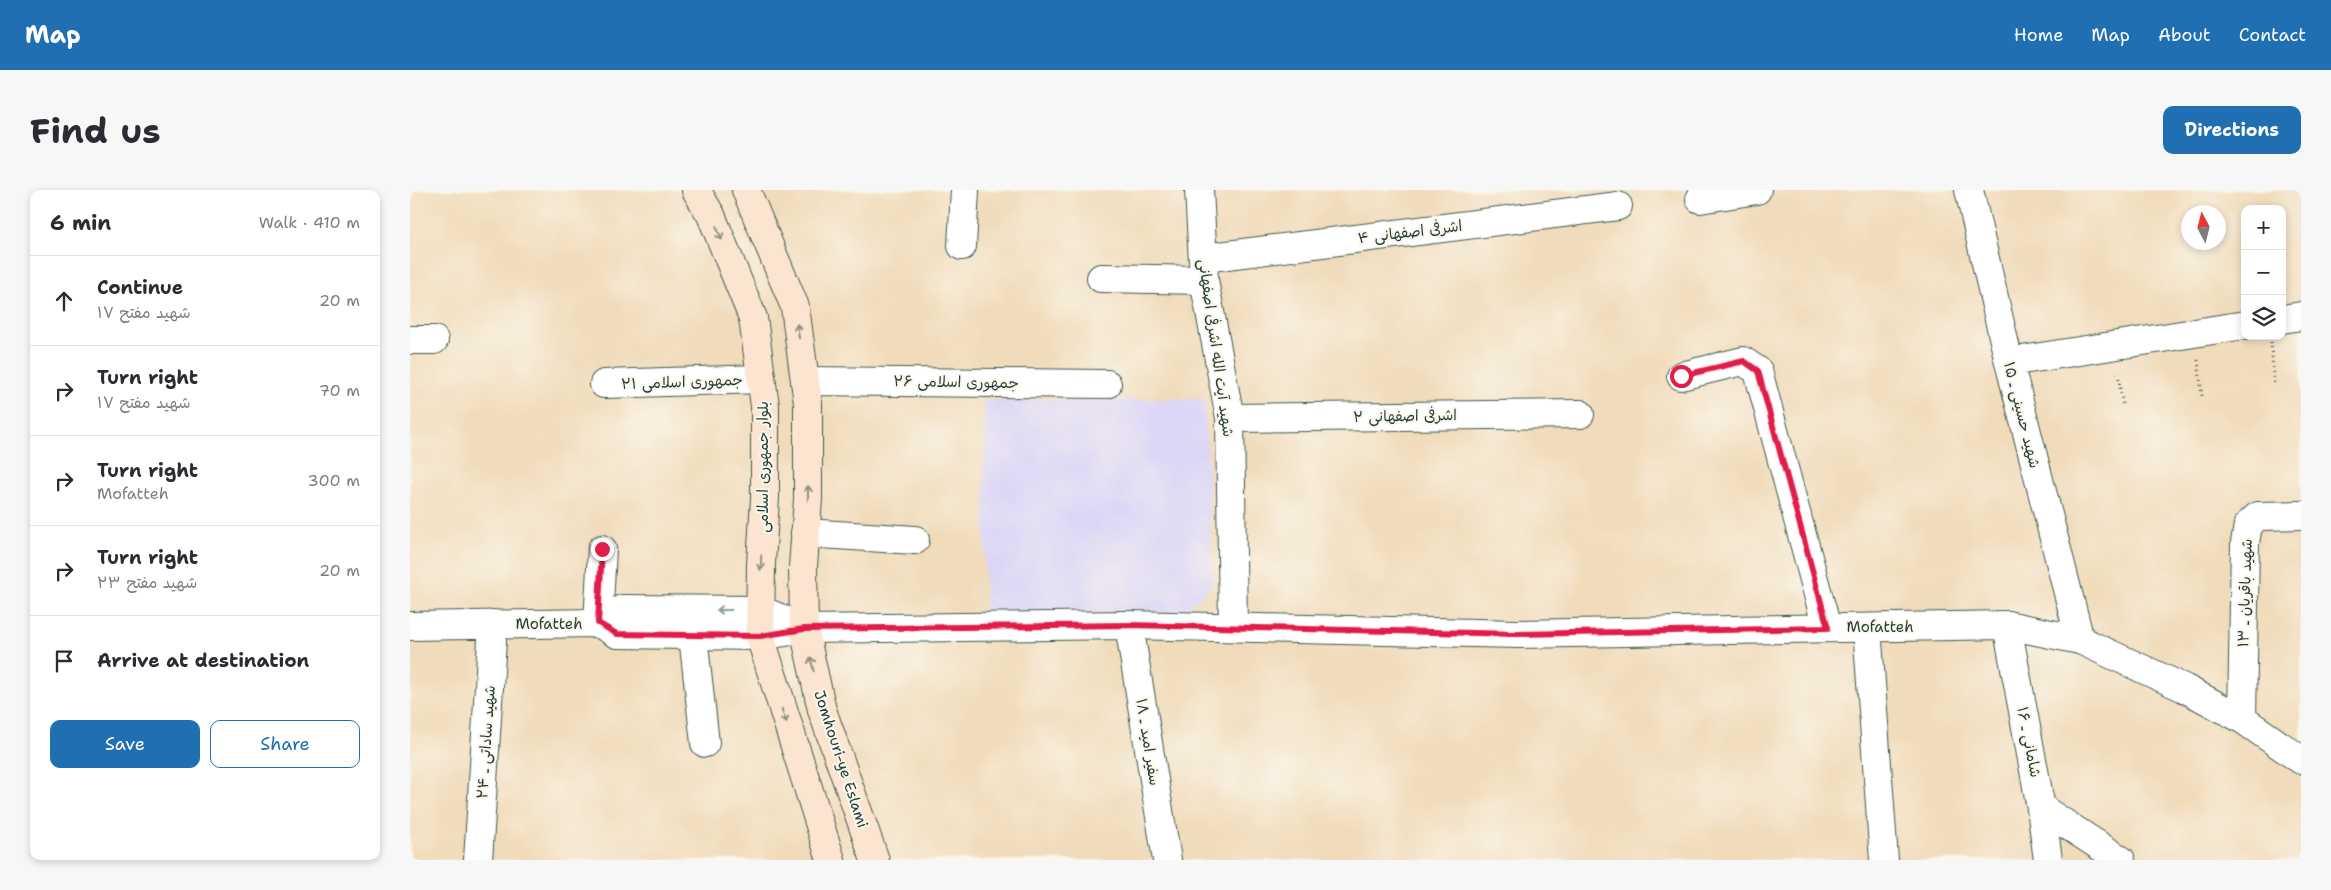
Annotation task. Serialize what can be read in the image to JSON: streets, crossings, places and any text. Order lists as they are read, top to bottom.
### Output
{
  "streets": {
    "main road": ["بلوار جمهوری اسلامی", "Jomhouri-ye Eslami"],
    "street": [
      "اشرفی اصفهانی ۴",
      "شهید آیت الله اشرفی اصفهانی",
      "جمهوری اسلامی ۲۱",
      "جمهوری اسلامی ۲۶",
      "شهید حسینی ـ ۱۵",
      "اشرفی اصفهانی ۲",
      "شهید باقریان ـ ۱۳",
      "Mofatteh",
      "شهید ساداتی ـ ۲۴",
      "سفیر امید ـ ۱۸",
      "شامانی ـ ۱۶"
    ]
  },
  "crossings": [
    ["اشرفی اصفهانی ۴", "شهید آیت الله اشرفی اصفهانی"],
    ["شهید آیت الله اشرفی اصفهانی", "اشرفی اصفهانی ۲"],
    ["شهید آیت الله اشرفی اصفهانی", "Mofatteh"],
    ["جمهوری اسلامی ۲۱", "بلوار جمهوری اسلامی"],
    ["شهید حسینی ـ ۱۵", "Mofatteh"],
    ["بلوار جمهوری اسلامی", "Mofatteh"],
    ["شهید باقریان ـ ۱۳", "Mofatteh"],
    ["Mofatteh", "شهید ساداتی ـ ۲۴"],
    ["Mofatteh", "سفیر امید ـ ۱۸"],
    ["Mofatteh", "شامانی ـ ۱۶"],
    ["Mofatteh", "Jomhouri-ye Eslami"]
  ],
  "north": "top",
  "page": {
    "header": "Map",
    "nav": [
      "Home",
      "Map",
      "About",
      "Contact"
    ],
    "buttons": [
      "Directions",
      ["Save", "Share"]
    ],
    "title": "Find us",
    "heading": ["6 min", "Walk · 410 m"],
    "map_buttons": ["+", "−"],
    "list": [
      ["Continue", "شهید مفتح ۱۷", "20 m"],
      ["Turn right", "شهید مفتح ۱۷", "70 m"],
      ["Turn right", "Mofatteh", "300 m"],
      ["Turn right", "شهید مفتح ۲۳", "20 m"],
      "Arrive at destination"
    ]
  }
}
